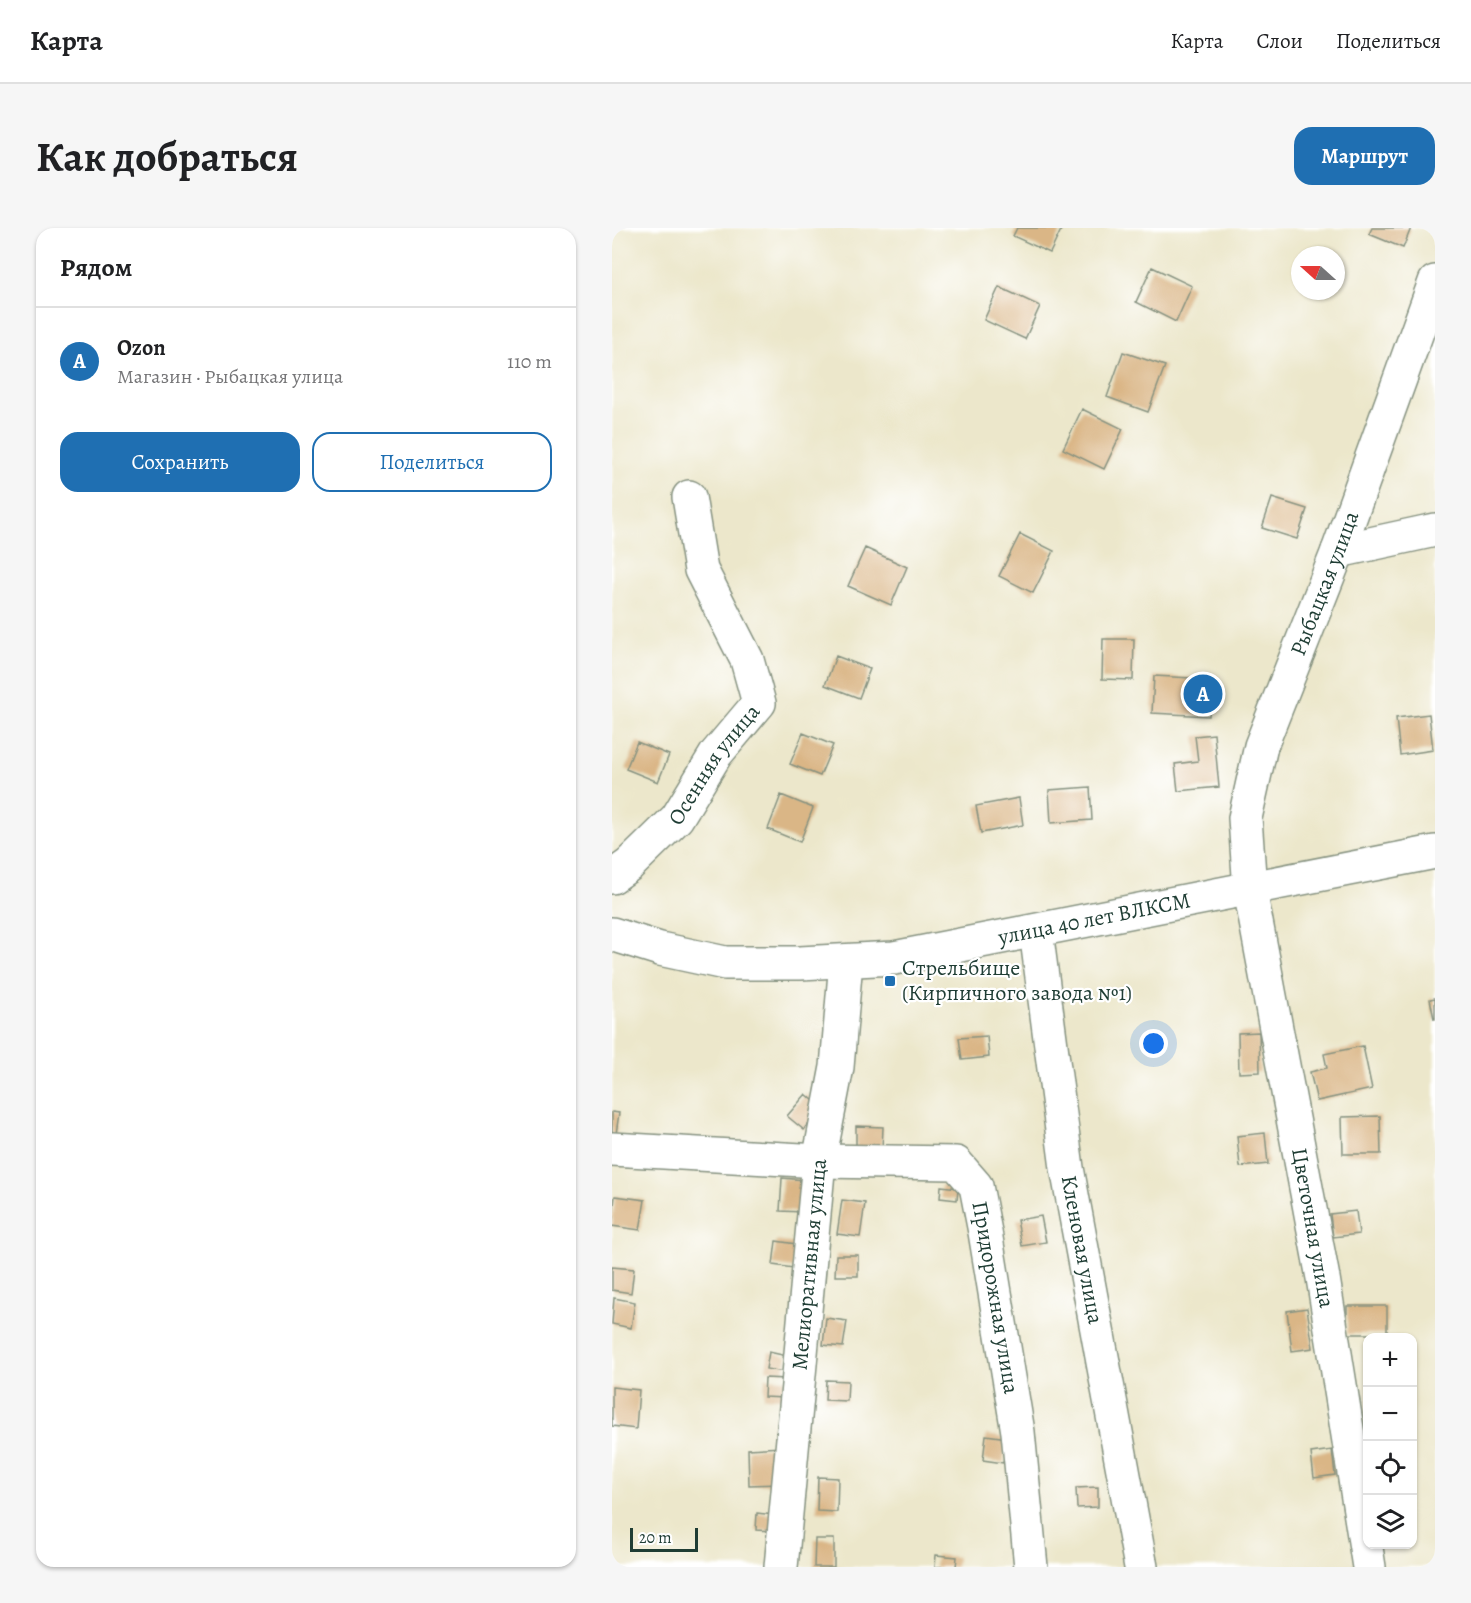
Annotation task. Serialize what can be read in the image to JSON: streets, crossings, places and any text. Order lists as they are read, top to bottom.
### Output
{
  "streets": {
    "street": [
      "Рыбацкая улица",
      "Осенняя улица",
      "улица 40 лет ВЛКСМ",
      "Цветочная улица",
      "Кленовая улица",
      "Мелиоративная улица",
      "Придорожная улица"
    ]
  },
  "crossings": [
    ["Рыбацкая улица", "улица 40 лет ВЛКСМ"],
    ["Рыбацкая улица", "Цветочная улица"],
    ["улица 40 лет ВЛКСМ", "Цветочная улица"],
    ["улица 40 лет ВЛКСМ", "Кленовая улица"],
    ["улица 40 лет ВЛКСМ", "Мелиоративная улица"],
    ["Мелиоративная улица", "Придорожная улица"]
  ],
  "places": {
    "transit": ["Стрельбище (Кирпичного завода №1)"]
  },
  "scale_bar": "20 m",
  "north": "left",
  "page": {
    "header": "Карта",
    "nav": ["Карта", "Слои", "Поделиться"],
    "buttons": [
      "Маршрут",
      ["Сохранить", "Поделиться"]
    ],
    "title": "Как добраться",
    "heading": "Рядом",
    "list": [
      {
        "mark": "A",
        "name": "Ozon",
        "note": "Магазин · Рыбацкая улица",
        "value": "110 m"
      }
    ],
    "pins": "A",
    "map_buttons": ["+", "−"],
    "scale": "20 m"
  }
}
